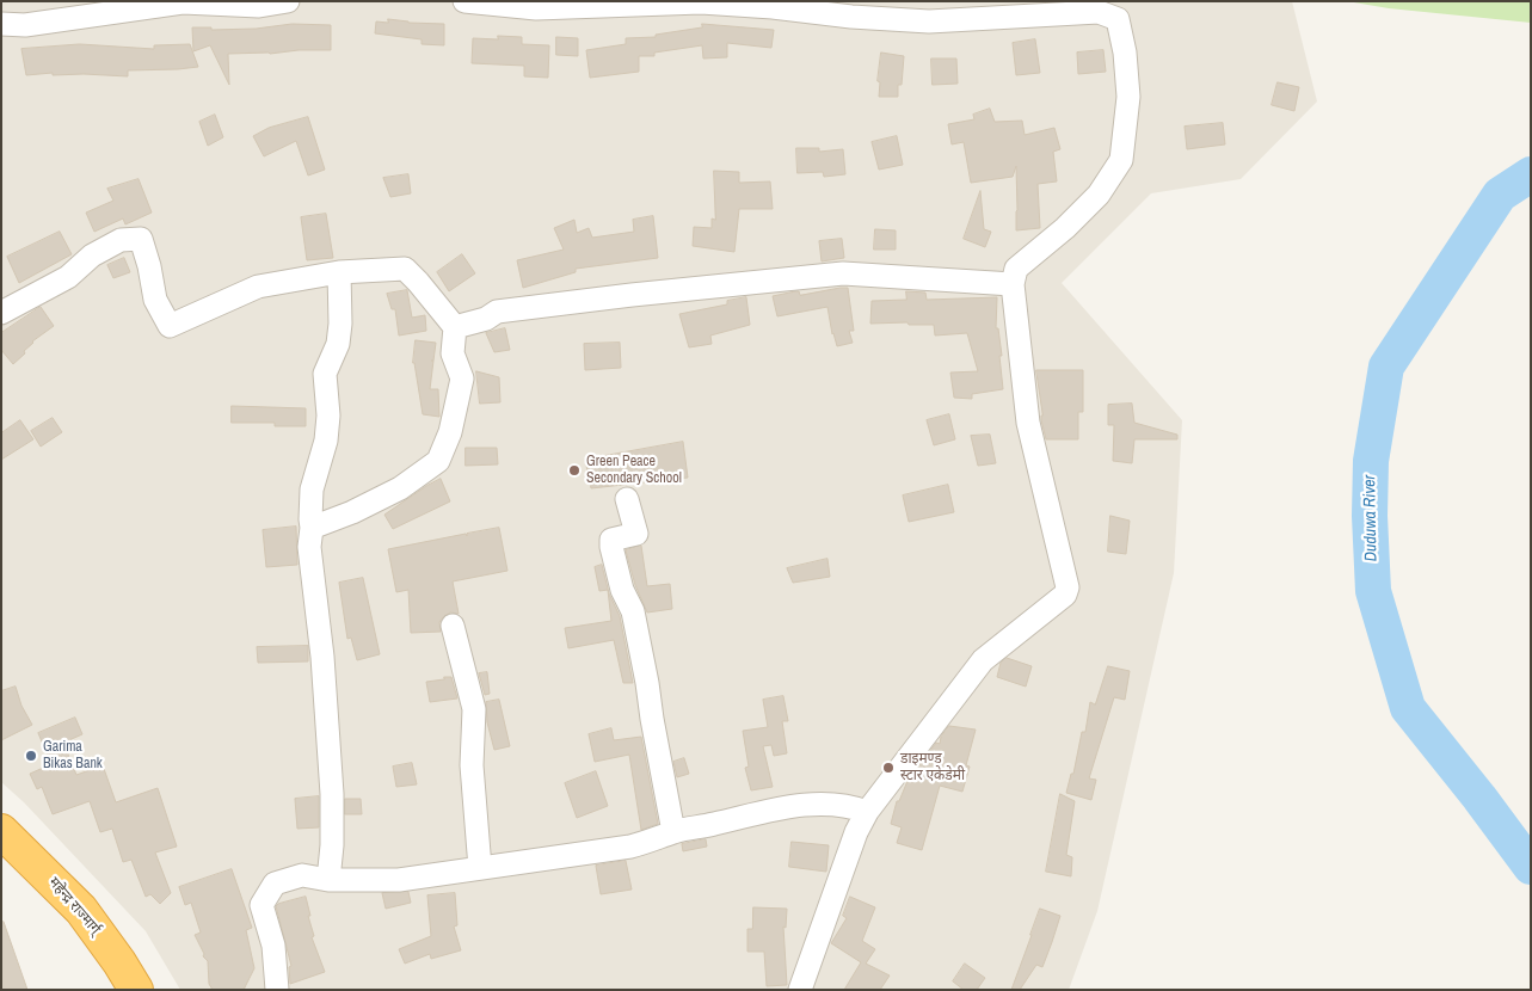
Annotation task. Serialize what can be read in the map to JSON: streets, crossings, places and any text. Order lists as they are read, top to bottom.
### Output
{
  "streets": {
    "highway": ["महेन्द्र राज्मार्ग्"]
  },
  "water": ["Duduwa River"],
  "places": ["Green Peace Secondary School", "Garima Bikas Bank", "डाइमण्ड स्टार एकेडेमी"]
}
